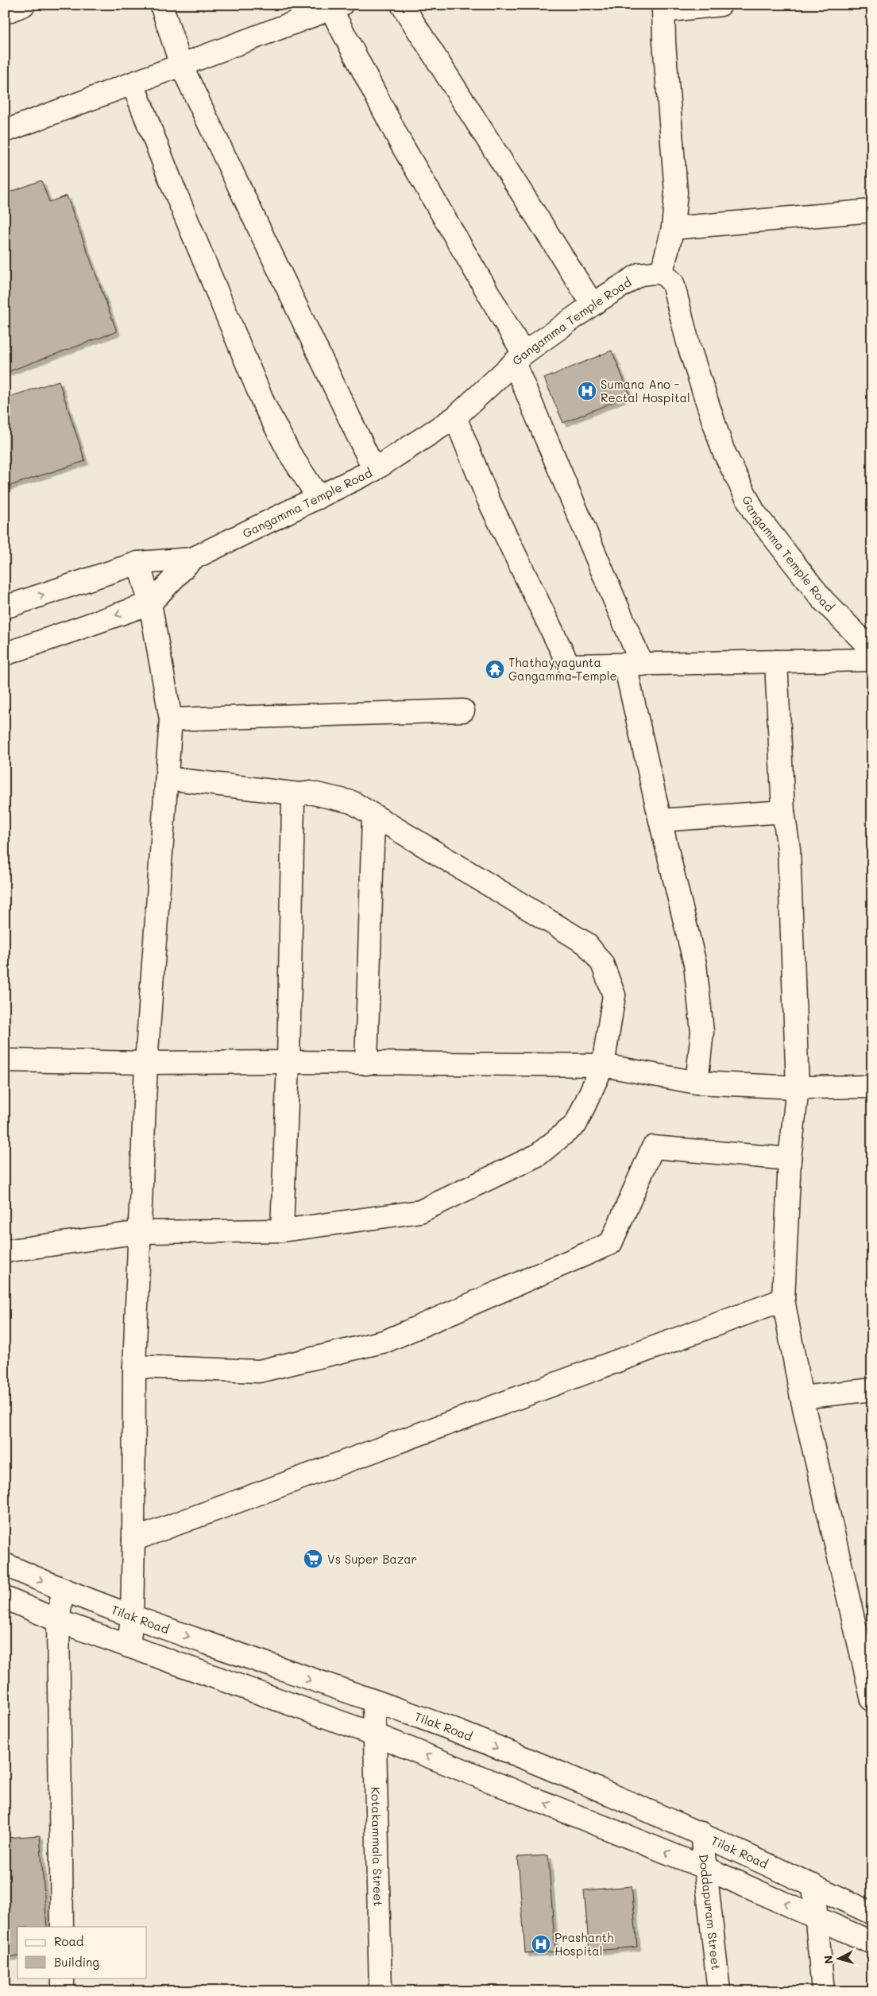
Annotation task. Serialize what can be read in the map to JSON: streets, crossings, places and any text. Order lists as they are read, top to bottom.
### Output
{
  "streets": {
    "street": [
      "Gangamma Temple Road",
      "Tilak Road",
      "Kotakammala Street",
      "Doddapuram Street"
    ]
  },
  "crossings": [
    ["Tilak Road", "Kotakammala Street"],
    ["Tilak Road", "Doddapuram Street"]
  ],
  "places": {
    "hospital": ["Sumana Ano - Rectal Hospital", "Prashanth Hospital"],
    "temple": ["Thathayyagunta Gangamma Temple"],
    "supermarket": ["Vs Super Bazar"]
  },
  "legend": ["Road", "Building"],
  "north": "left"
}
